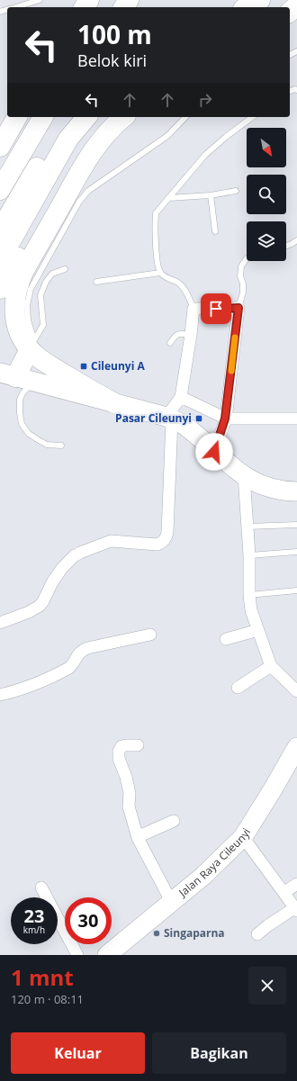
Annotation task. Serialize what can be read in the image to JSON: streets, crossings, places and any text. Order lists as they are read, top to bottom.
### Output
{
  "streets": {
    "highway": ["Jalan Raya Cileunyi"]
  },
  "places": {
    "transit": ["Cileunyi A", "Pasar Cileunyi"],
    "other": ["Singaparna"]
  },
  "north": "bottom right",
  "page": {
    "turn": ["100 m", "Belok kiri"],
    "speed": "23 km/h",
    "limit": "30",
    "heading": ["1 mnt", "120 m · 08:11"],
    "buttons": ["Keluar", "Bagikan"]
  }
}
